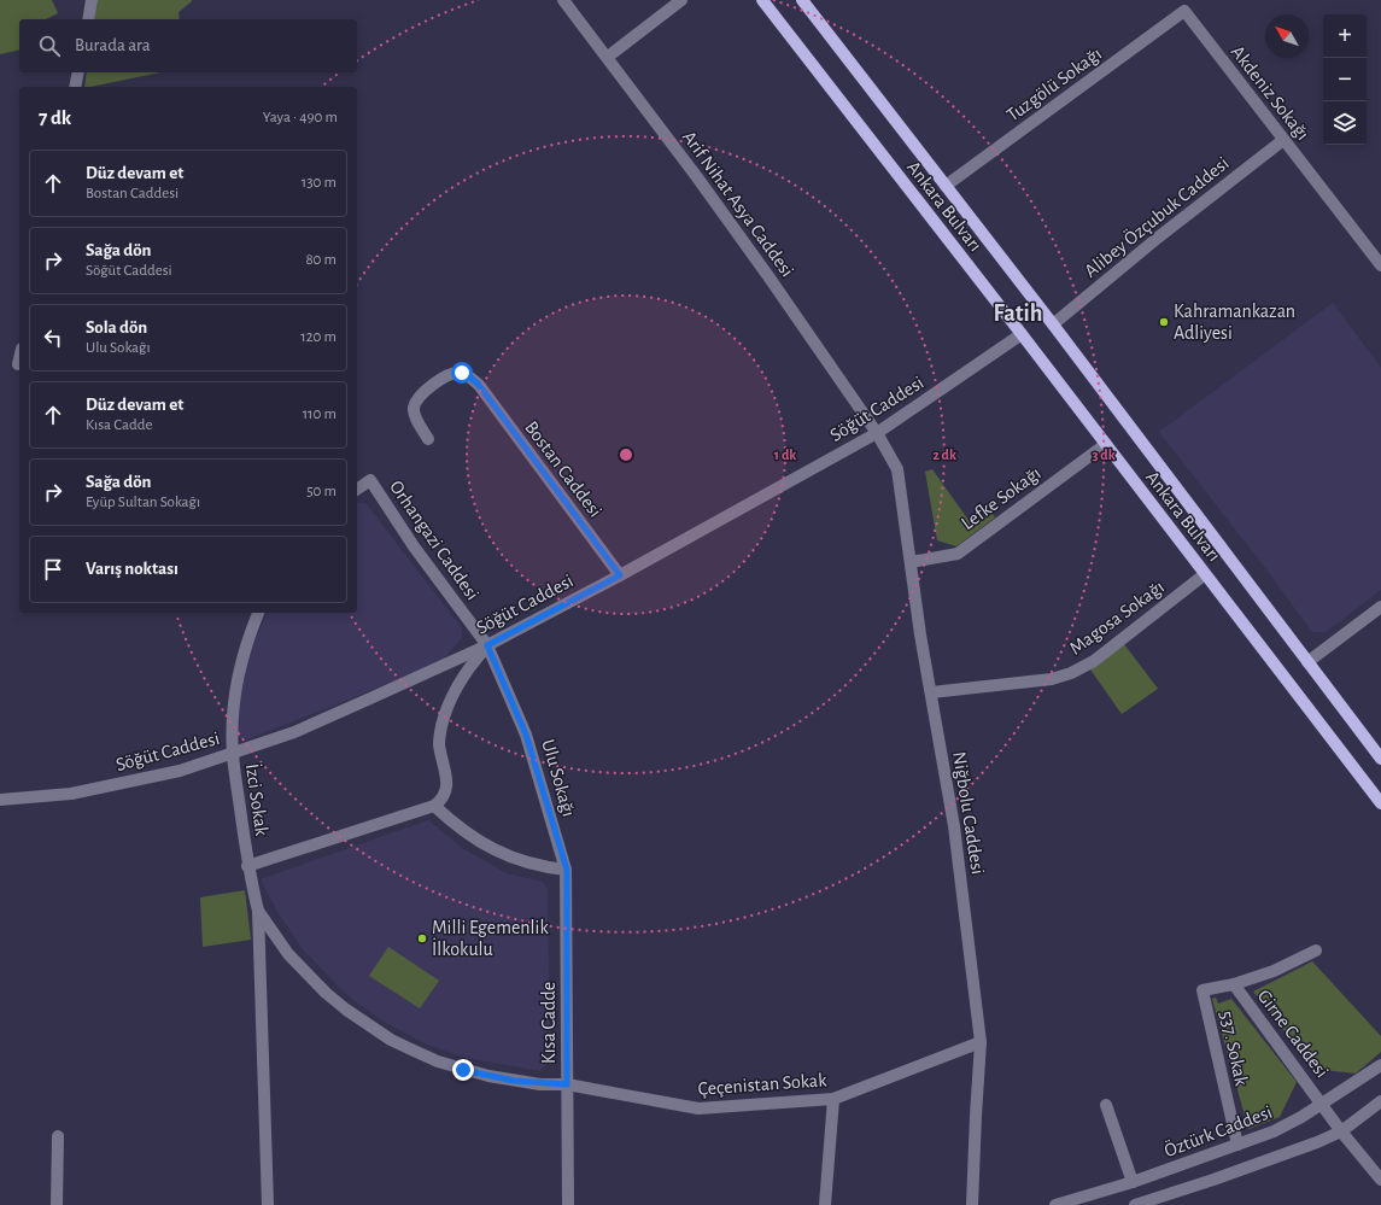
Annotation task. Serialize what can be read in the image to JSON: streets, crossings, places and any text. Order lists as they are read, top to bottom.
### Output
{
  "streets": {
    "main road": ["Ankara Bulvarı"],
    "street": [
      "Tuzgölü Sokağı",
      "Akdeniz Sokağı",
      "Arif Nihat Asya Caddesi",
      "Alibey Özçubuk Caddesi",
      "Söğüt Caddesi",
      "Bostan Caddesi",
      "Lefke Sokağı",
      "Orhangazi Caddesi",
      "Magosa Sokağı",
      "Ulu Sokağı",
      "İzci Sokak",
      "Niğbolu Caddesi",
      "Kısa Cadde",
      "Girne Caddesi",
      "537. Sokak",
      "Çeçenistan Sokak",
      "Öztürk Caddesi"
    ]
  },
  "crossings": [
    ["Tuzgölü Sokağı", "Akdeniz Sokağı"],
    ["Tuzgölü Sokağı", "Ankara Bulvarı"],
    ["Akdeniz Sokağı", "Alibey Özçubuk Caddesi"],
    ["Arif Nihat Asya Caddesi", "Söğüt Caddesi"],
    ["Arif Nihat Asya Caddesi", "Niğbolu Caddesi"],
    ["Ankara Bulvarı", "Alibey Özçubuk Caddesi"],
    ["Ankara Bulvarı", "Söğüt Caddesi"],
    ["Ankara Bulvarı", "Lefke Sokağı"],
    ["Ankara Bulvarı", "Magosa Sokağı"],
    ["Söğüt Caddesi", "Bostan Caddesi"],
    ["Söğüt Caddesi", "Orhangazi Caddesi"],
    ["Söğüt Caddesi", "Ulu Sokağı"],
    ["Söğüt Caddesi", "İzci Sokak"],
    ["Söğüt Caddesi", "Niğbolu Caddesi"],
    ["Lefke Sokağı", "Niğbolu Caddesi"],
    ["Orhangazi Caddesi", "Ulu Sokağı"],
    ["Magosa Sokağı", "Niğbolu Caddesi"],
    ["Ulu Sokağı", "Kısa Cadde"],
    ["İzci Sokak", "Çeçenistan Sokak"],
    ["Niğbolu Caddesi", "Çeçenistan Sokak"],
    ["Kısa Cadde", "Çeçenistan Sokak"],
    ["Girne Caddesi", "537. Sokak"],
    ["Girne Caddesi", "Öztürk Caddesi"],
    ["537. Sokak", "Öztürk Caddesi"]
  ],
  "districts": ["Fatih"],
  "places": ["Kahramankazan Adliyesi", "Milli Egemenlik İlkokulu"],
  "north": "top left",
  "page": {
    "map_buttons": ["+", "−"],
    "search": "Burada ara",
    "heading": ["7 dk", "Yaya · 490 m"],
    "list": [
      ["Düz devam et", "Bostan Caddesi", "130 m"],
      ["Sağa dön", "Söğüt Caddesi", "80 m"],
      ["Sola dön", "Ulu Sokağı", "120 m"],
      ["Düz devam et", "Kısa Cadde", "110 m"],
      ["Sağa dön", "Eyüp Sultan Sokağı", "50 m"],
      "Varış noktası"
    ]
  },
  "rings": ["1 dk", "2 dk", "3 dk"]
}
